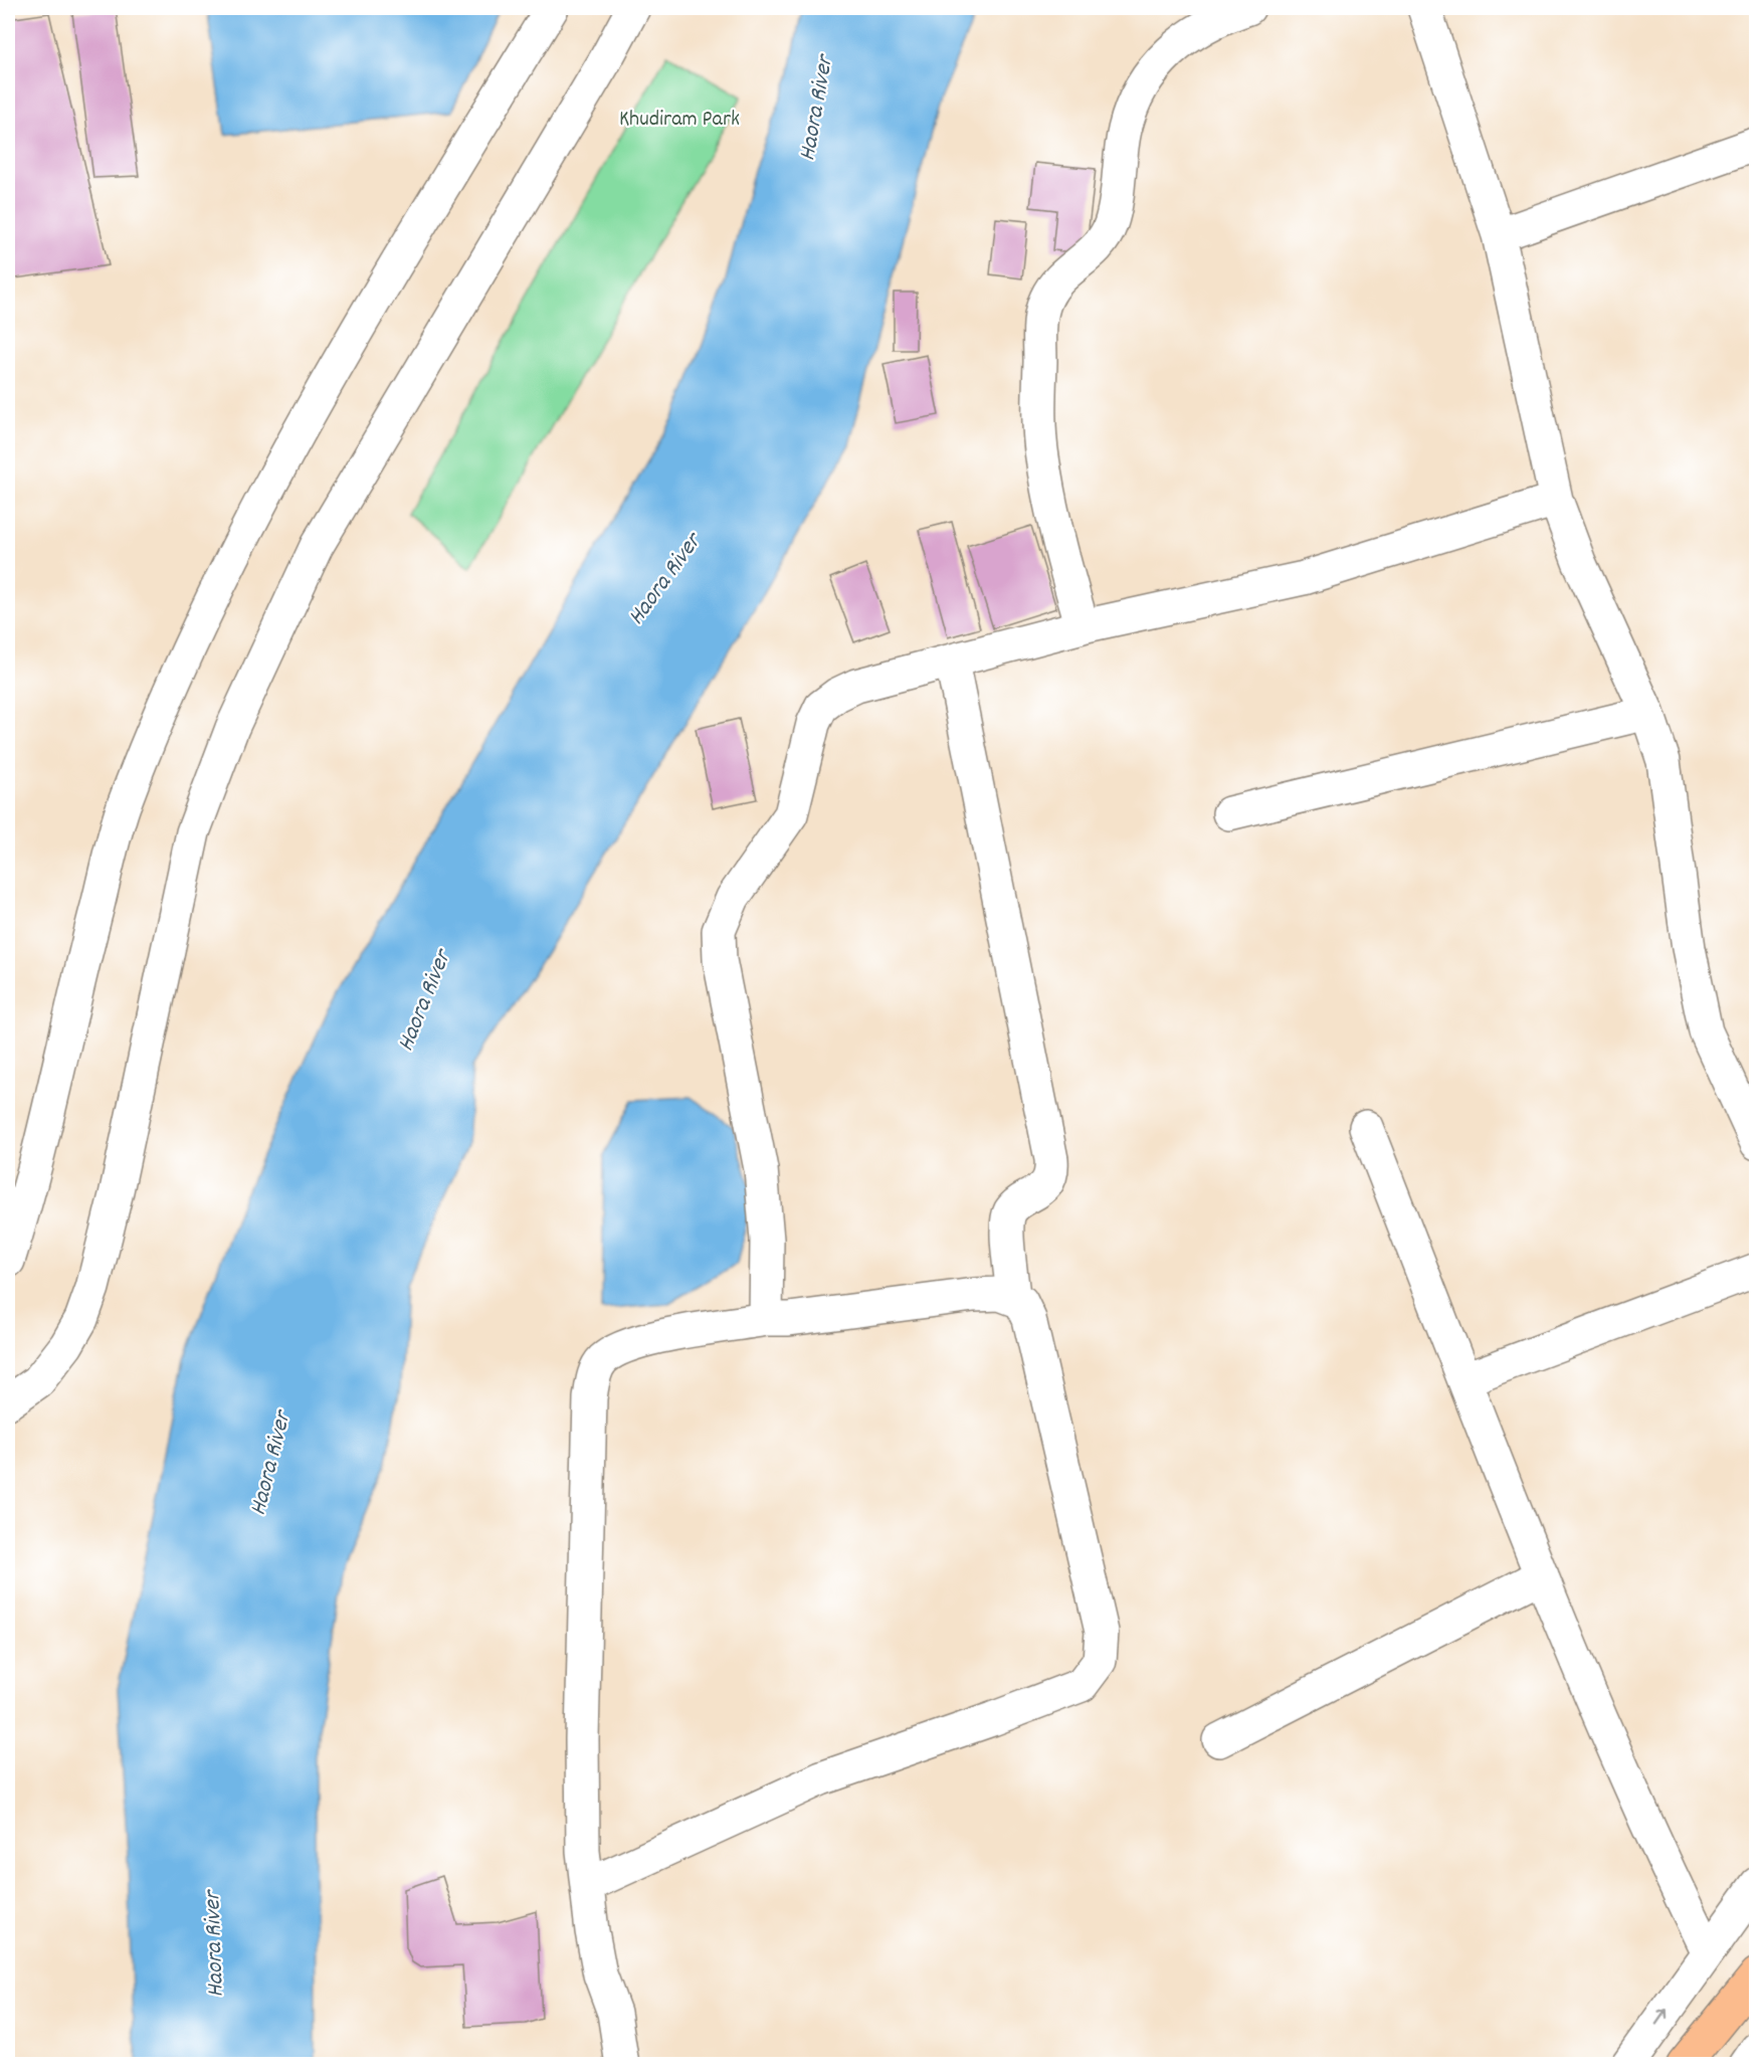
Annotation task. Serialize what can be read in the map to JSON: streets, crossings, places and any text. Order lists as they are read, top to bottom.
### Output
{
  "water": ["Haora River"],
  "parks": ["Khudiram Park"]
}
